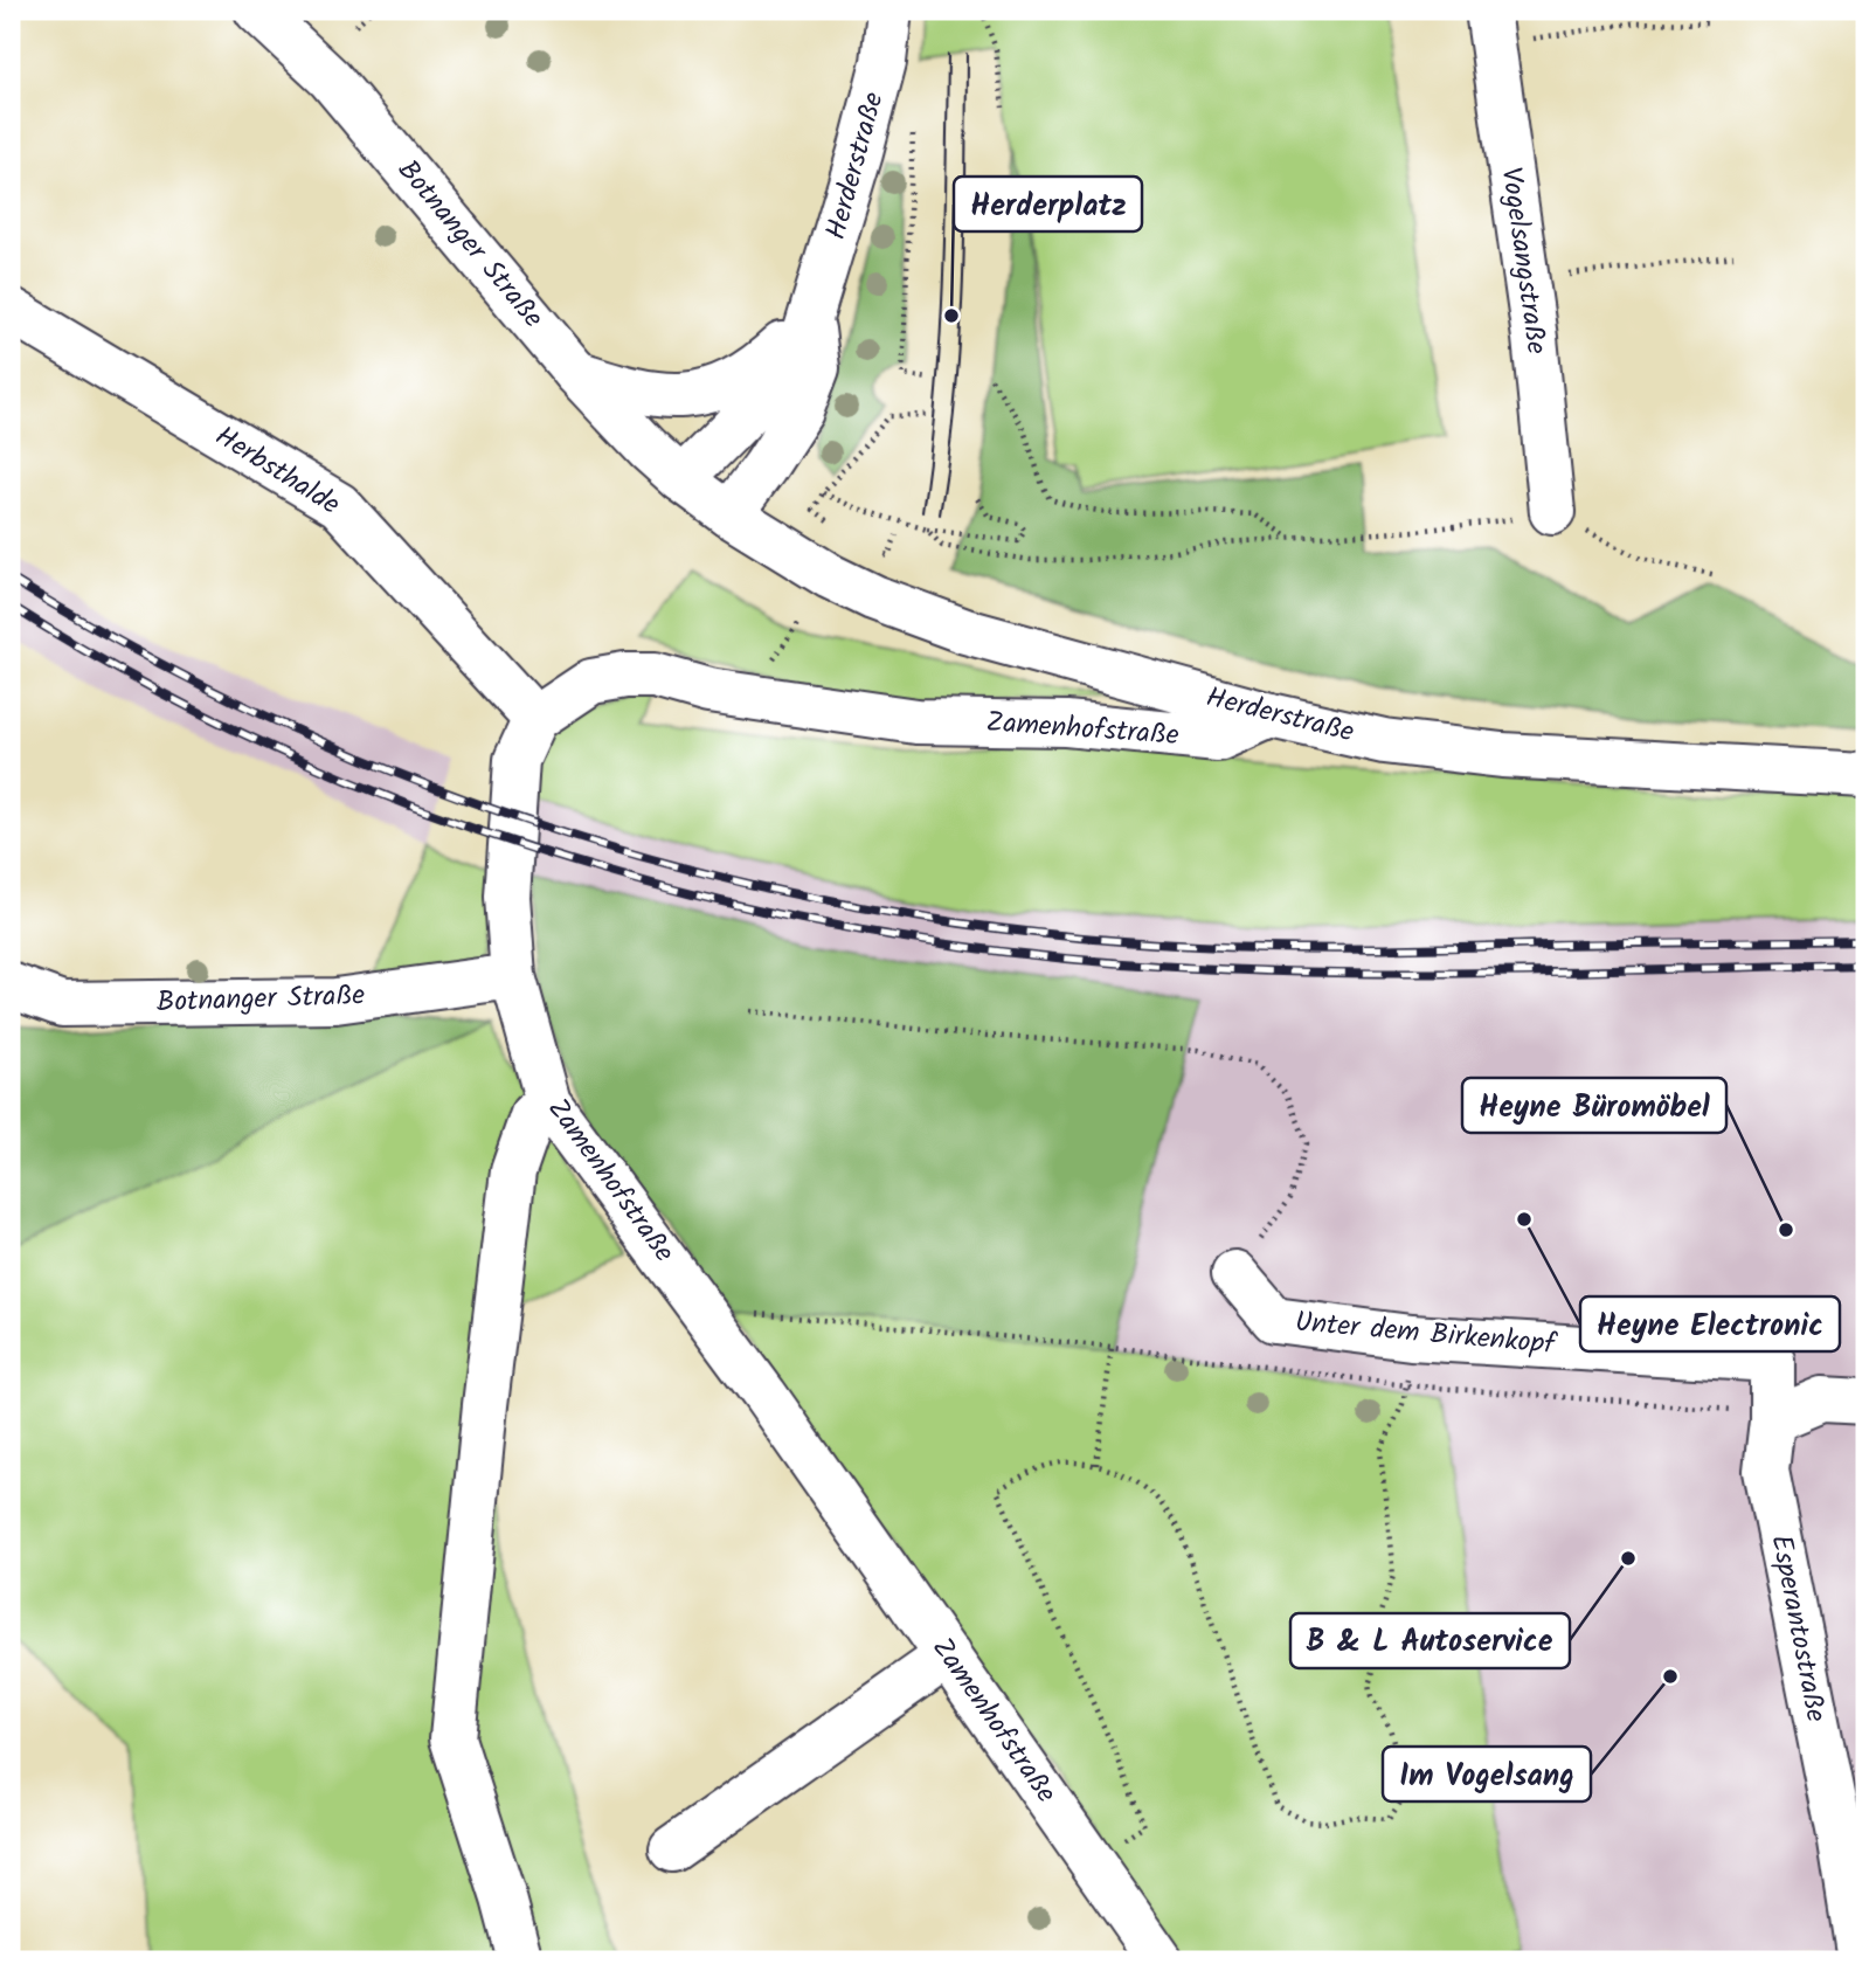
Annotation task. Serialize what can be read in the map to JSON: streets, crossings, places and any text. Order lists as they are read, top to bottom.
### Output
{
  "streets": {
    "street": [
      "Herderstraße",
      "Botnanger Straße",
      "Vogelsangstraße",
      "Herbsthalde",
      "Zamenhofstraße",
      "Unter dem Birkenkopf",
      "Esperantostraße"
    ]
  },
  "crossings": [
    ["Herderstraße", "Botnanger Straße"],
    ["Herderstraße", "Zamenhofstraße"],
    ["Botnanger Straße", "Zamenhofstraße"],
    ["Herbsthalde", "Zamenhofstraße"],
    ["Unter dem Birkenkopf", "Esperantostraße"]
  ],
  "places": [
    "Herderplatz",
    "Heyne Electronic",
    "Heyne Büromöbel",
    "B & L Autoservice",
    "Im Vogelsang"
  ]
}
